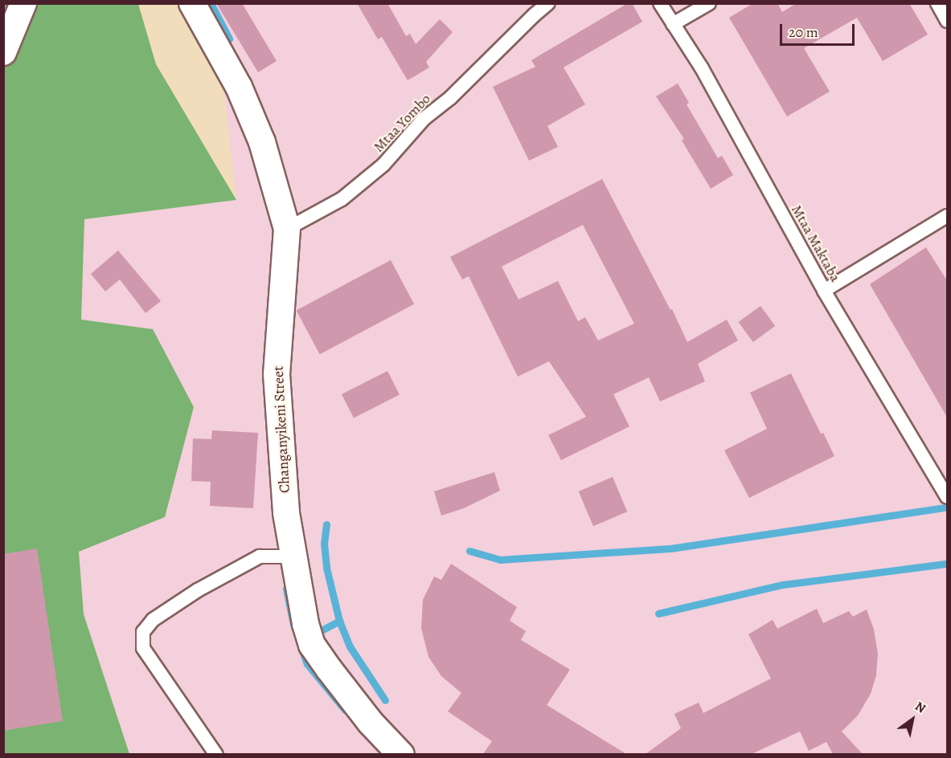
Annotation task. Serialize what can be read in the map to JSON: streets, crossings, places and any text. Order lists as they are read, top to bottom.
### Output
{
  "streets": {
    "street": ["Changanyikeni Street"],
    "lane": ["Mtaa Yombo", "Mtaa Maktaba"]
  },
  "crossings": [
    ["Mtaa Yombo", "Changanyikeni Street"]
  ],
  "scale_bar": "20 m",
  "north": "top right"
}
